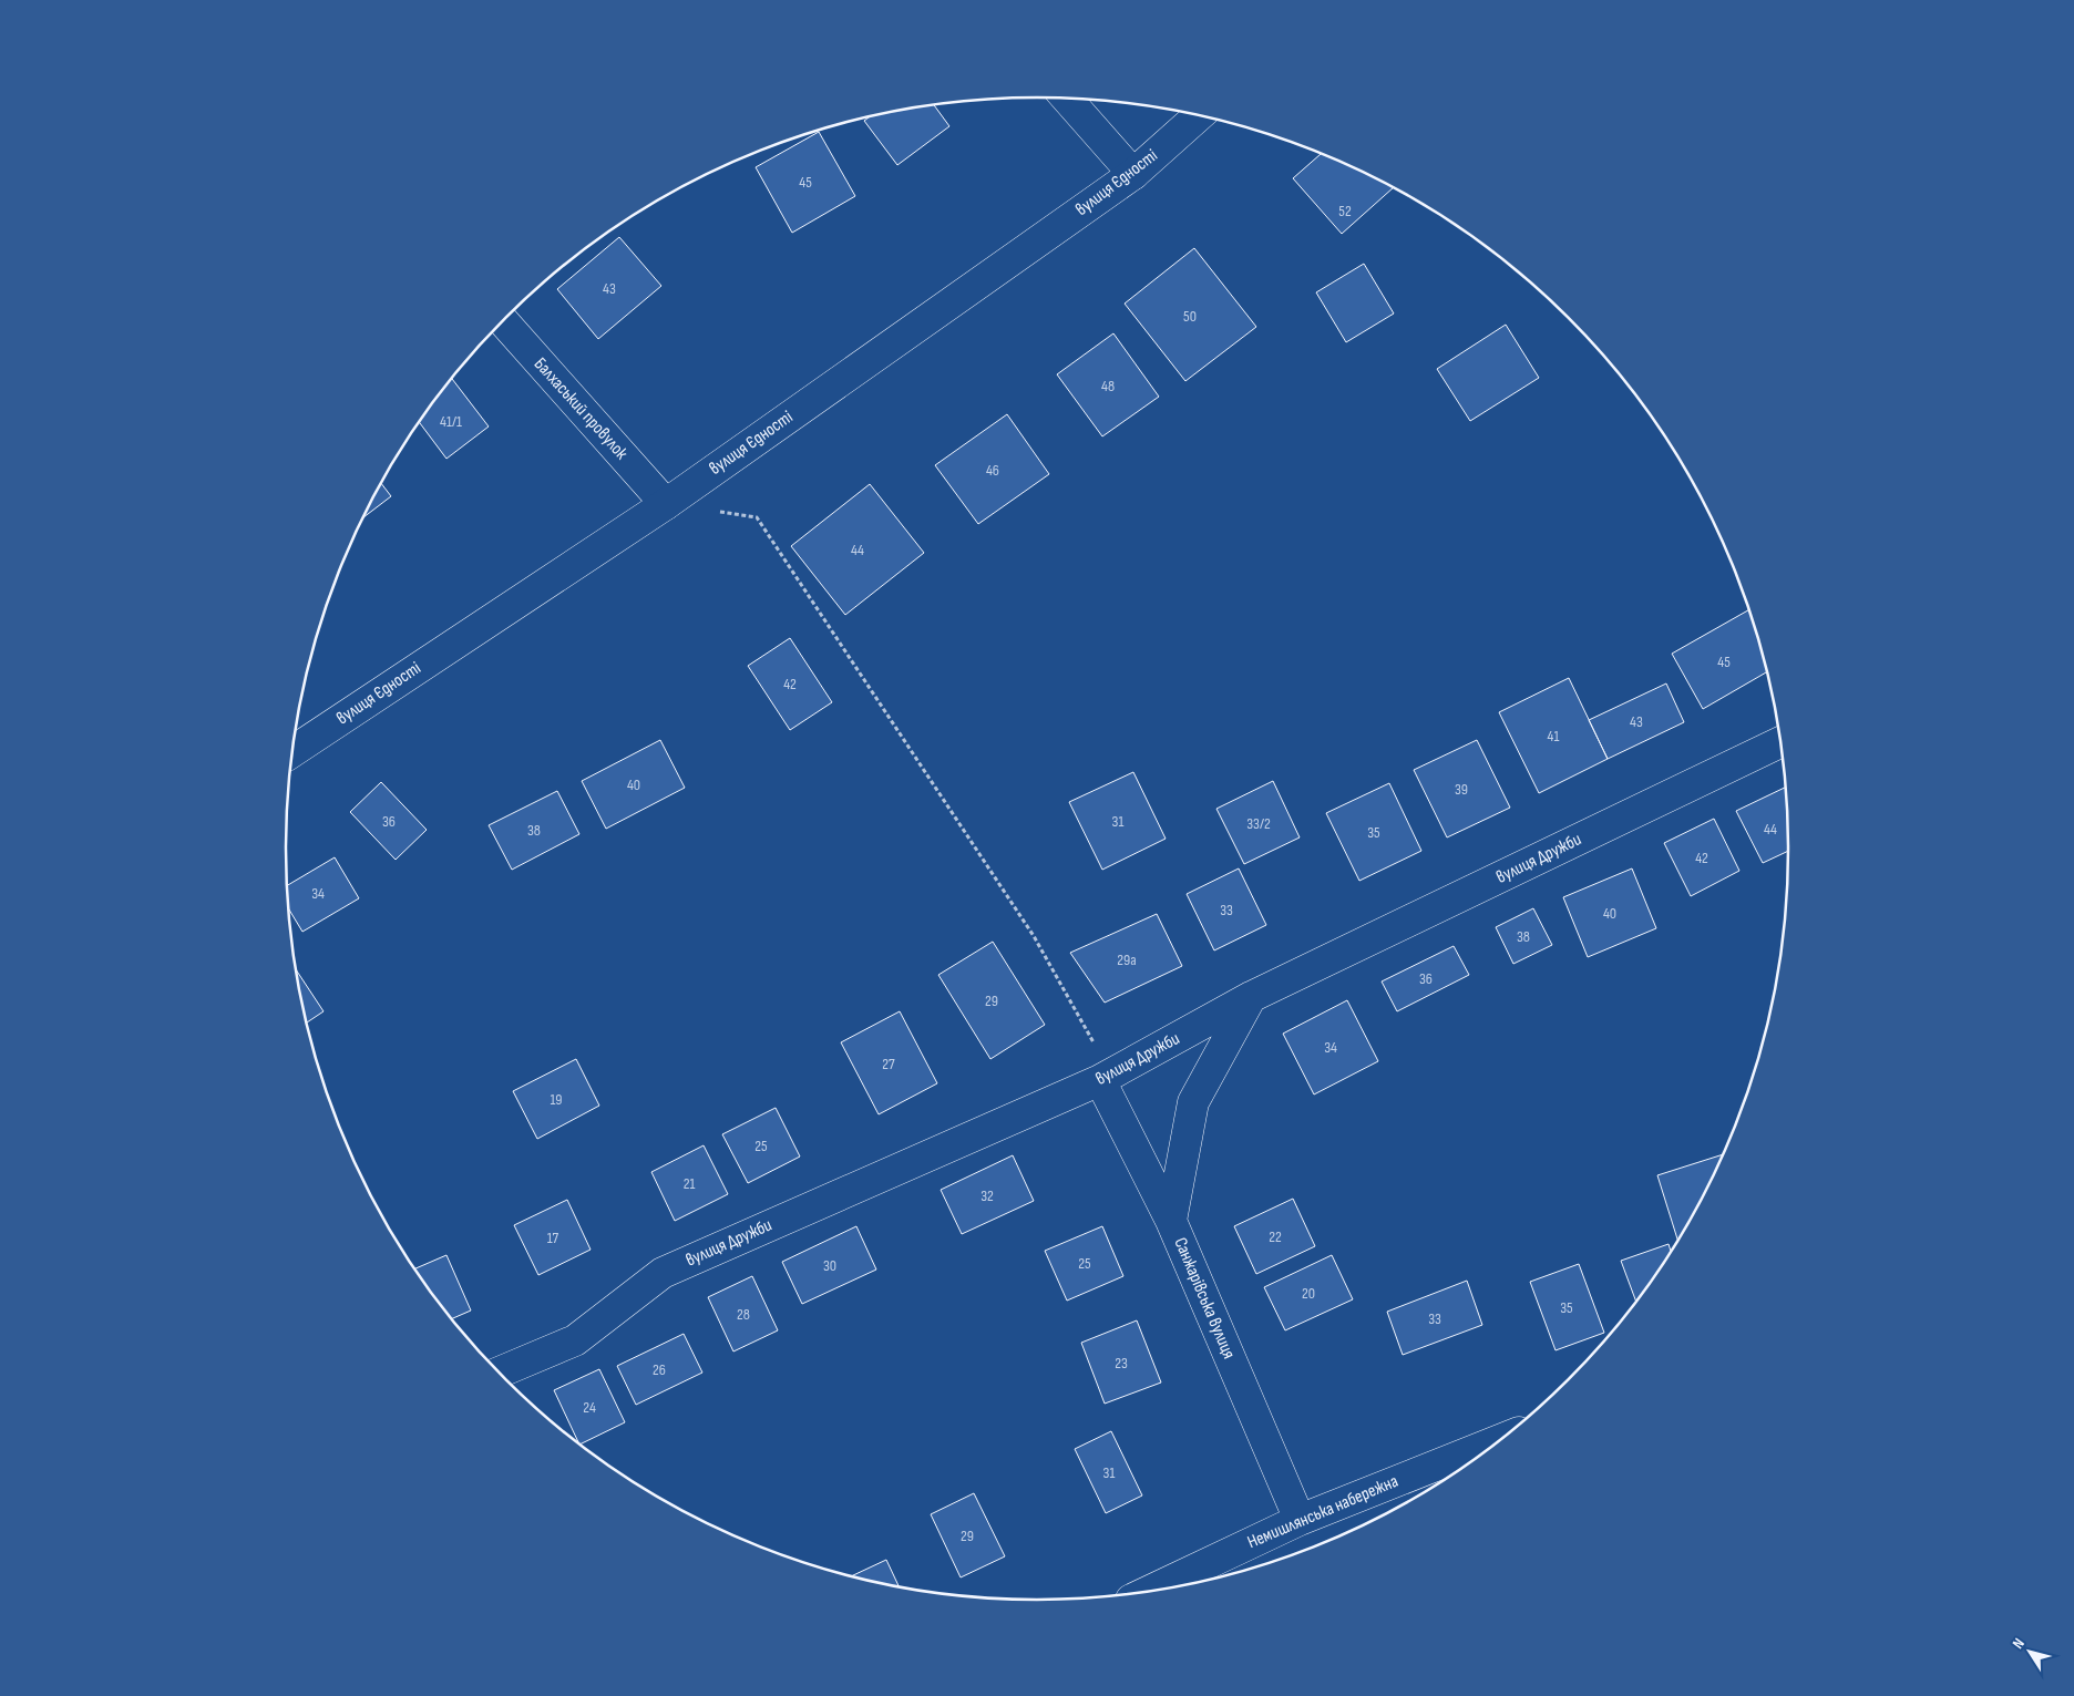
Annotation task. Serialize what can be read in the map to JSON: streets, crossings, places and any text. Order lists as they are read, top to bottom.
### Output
{
  "streets": {
    "street": [
      "вулиця Єдності",
      "Балхаський провулок",
      "вулиця Дружби",
      "Санжарівська вулиця",
      "Немишлянська набережна"
    ]
  },
  "crossings": [
    ["вулиця Єдності", "Балхаський провулок"],
    ["вулиця Дружби", "Санжарівська вулиця"],
    ["Санжарівська вулиця", "Немишлянська набережна"]
  ],
  "house_numbers": [
    "45",
    "52",
    "43",
    "50",
    "48",
    "41/1",
    "46",
    "44",
    "45",
    "42",
    "43",
    "41",
    "40",
    "39",
    "36",
    "31",
    "33/2",
    "44",
    "38",
    "35",
    "42",
    "34",
    "33",
    "40",
    "38",
    "29а",
    "36",
    "29",
    "34",
    "27",
    "19",
    "25",
    "21",
    "32",
    "22",
    "17",
    "25",
    "30",
    "20",
    "35",
    "28",
    "33",
    "23",
    "26",
    "24",
    "31",
    "29"
  ],
  "north": "top left"
}
